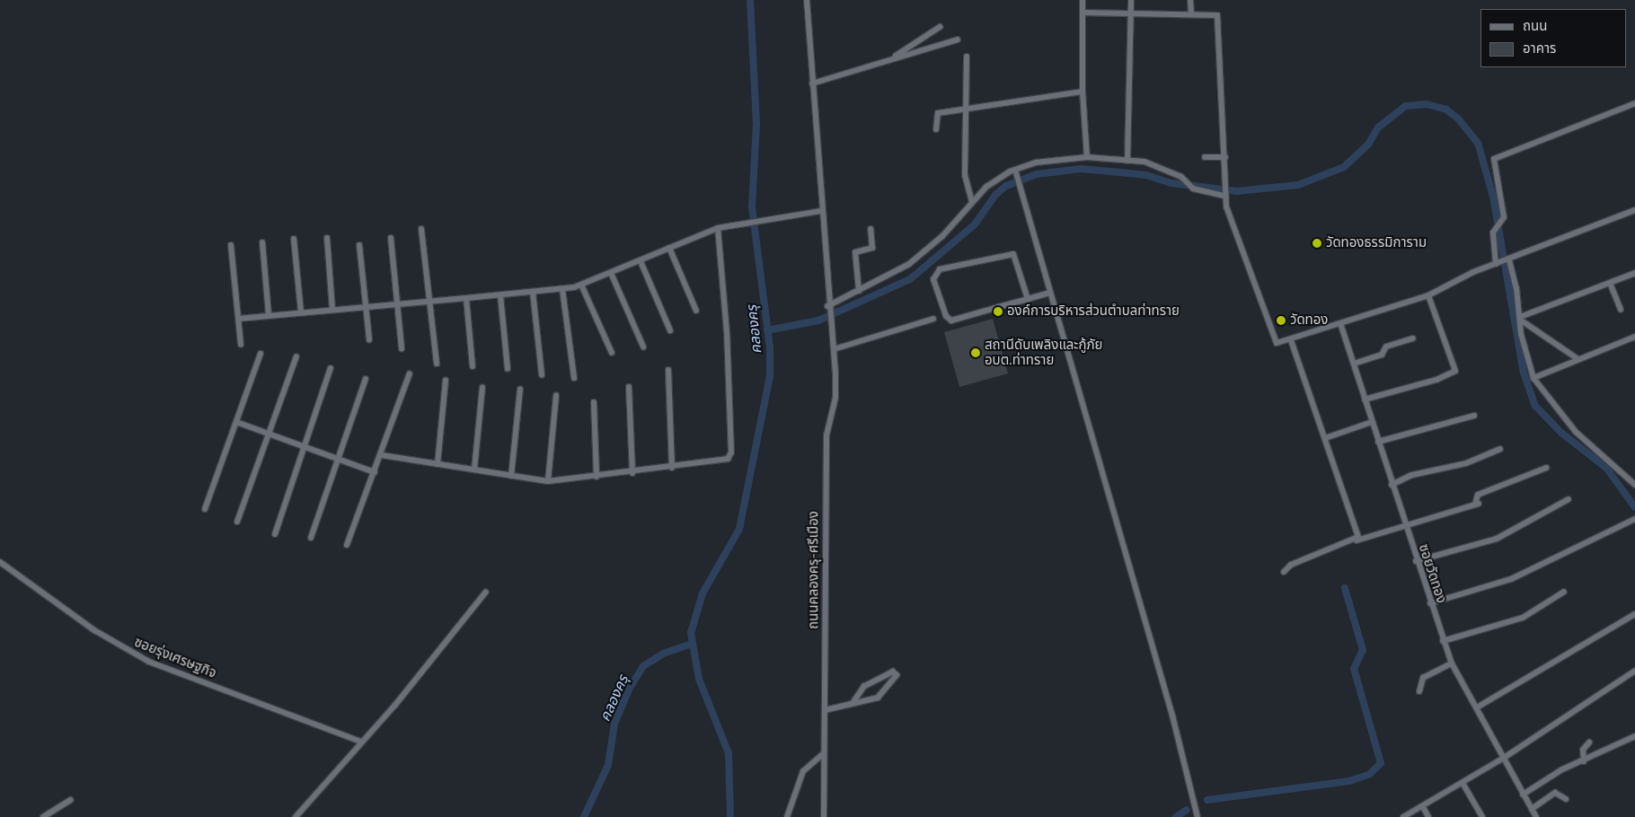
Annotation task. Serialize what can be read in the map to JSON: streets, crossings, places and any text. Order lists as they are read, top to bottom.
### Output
{
  "streets": {
    "street": ["ถนนคลองครุ-ศรีเมือง", "ซอยวัดทอง", "ซอยรุ่งเศรษฐกิจ"]
  },
  "water": ["คลองครุ"],
  "places": [
    "วัดทองธรรมิการาม",
    "องค์การบริหารส่วนตำบลท่าทราย",
    "วัดทอง",
    "สถานีดับเพลิงและกู้ภัย อบต.ท่าทราย"
  ],
  "legend": ["ถนน", "อาคาร"]
}
